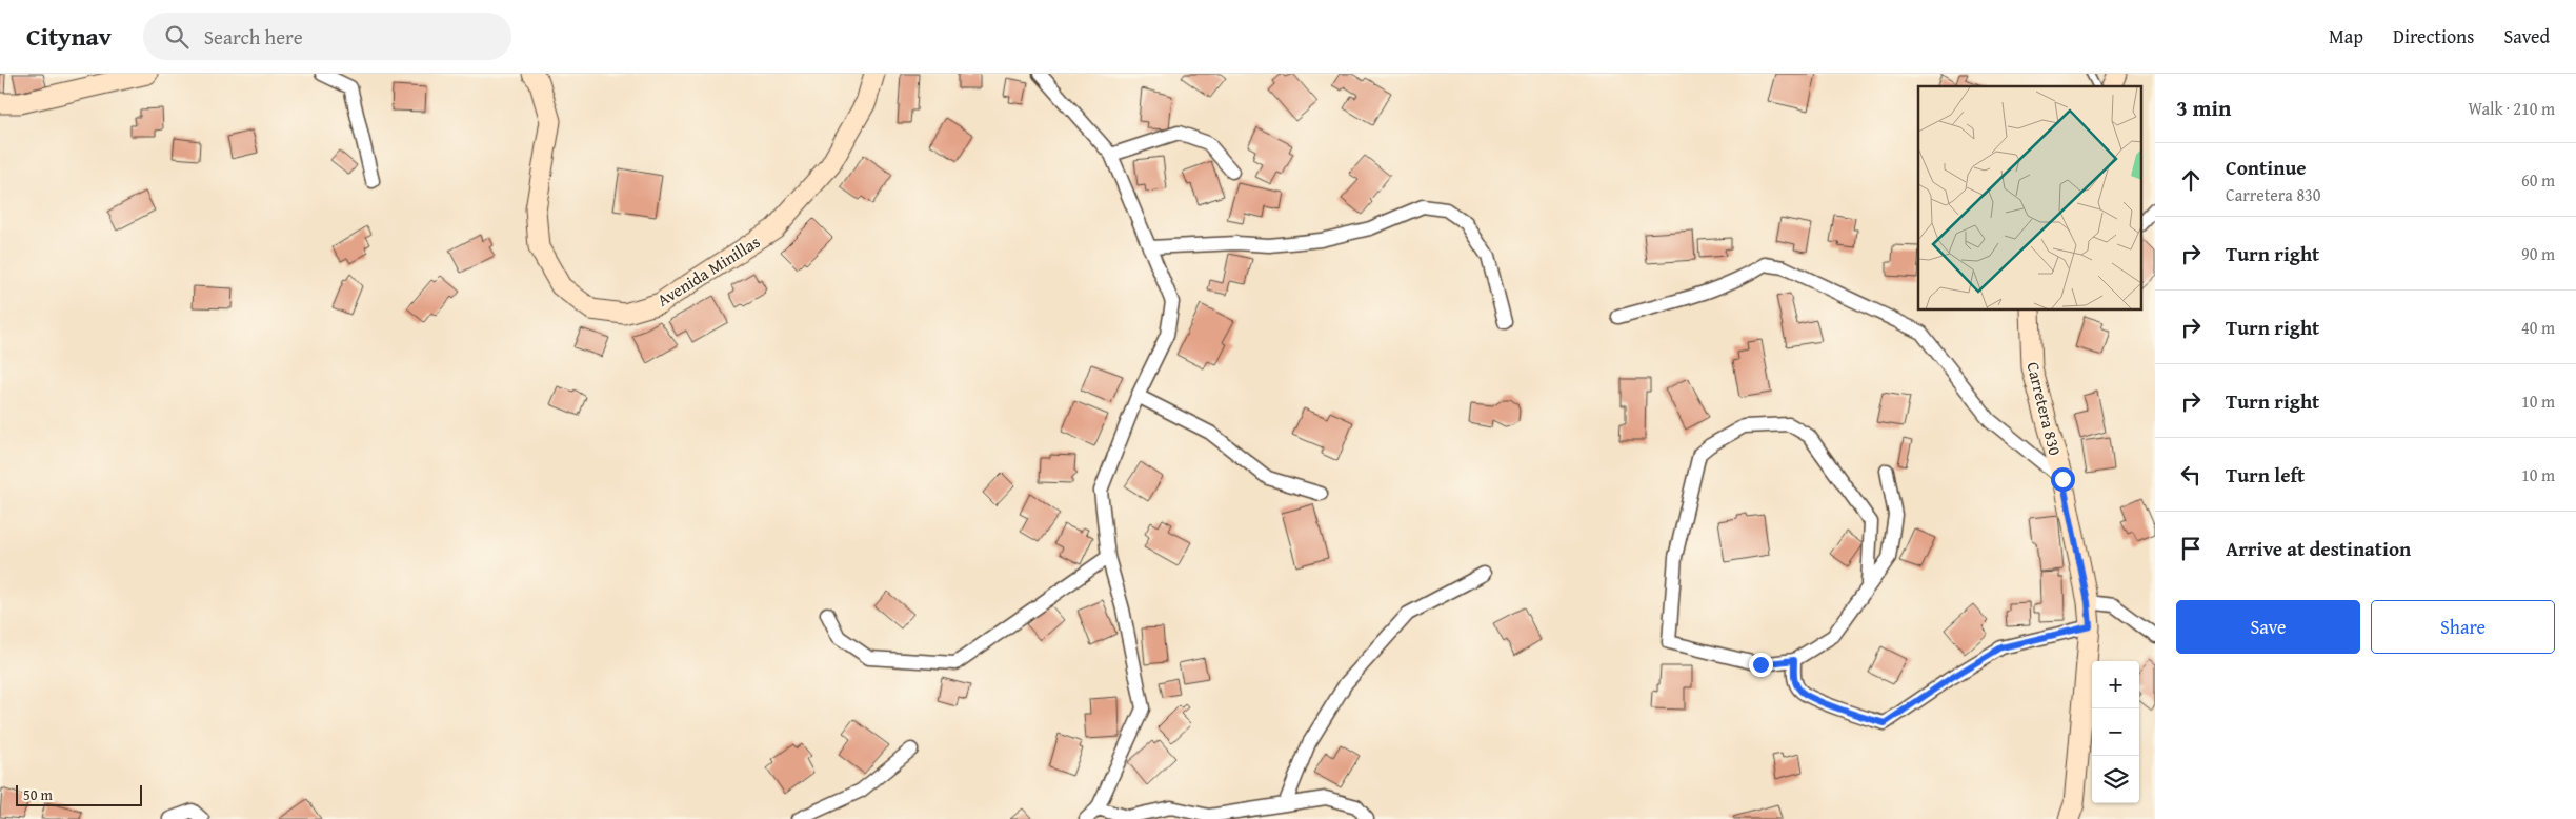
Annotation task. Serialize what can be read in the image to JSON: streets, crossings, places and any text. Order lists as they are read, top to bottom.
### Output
{
  "streets": {
    "street": ["Avenida Minillas", "Carretera 830"]
  },
  "scale_bar": "50 m",
  "page": {
    "header": "Citynav",
    "search": "Search here",
    "nav": ["Map", "Directions", "Saved"],
    "heading": ["3 min", "Walk · 210 m"],
    "list": [
      ["Continue", "Carretera 830", "60 m"],
      ["Turn right", "90 m"],
      ["Turn right", "40 m"],
      ["Turn right", "10 m"],
      ["Turn left", "10 m"],
      "Arrive at destination"
    ],
    "buttons": ["Save", "Share"],
    "map_buttons": ["+", "−"],
    "scale": "50 m"
  }
}
